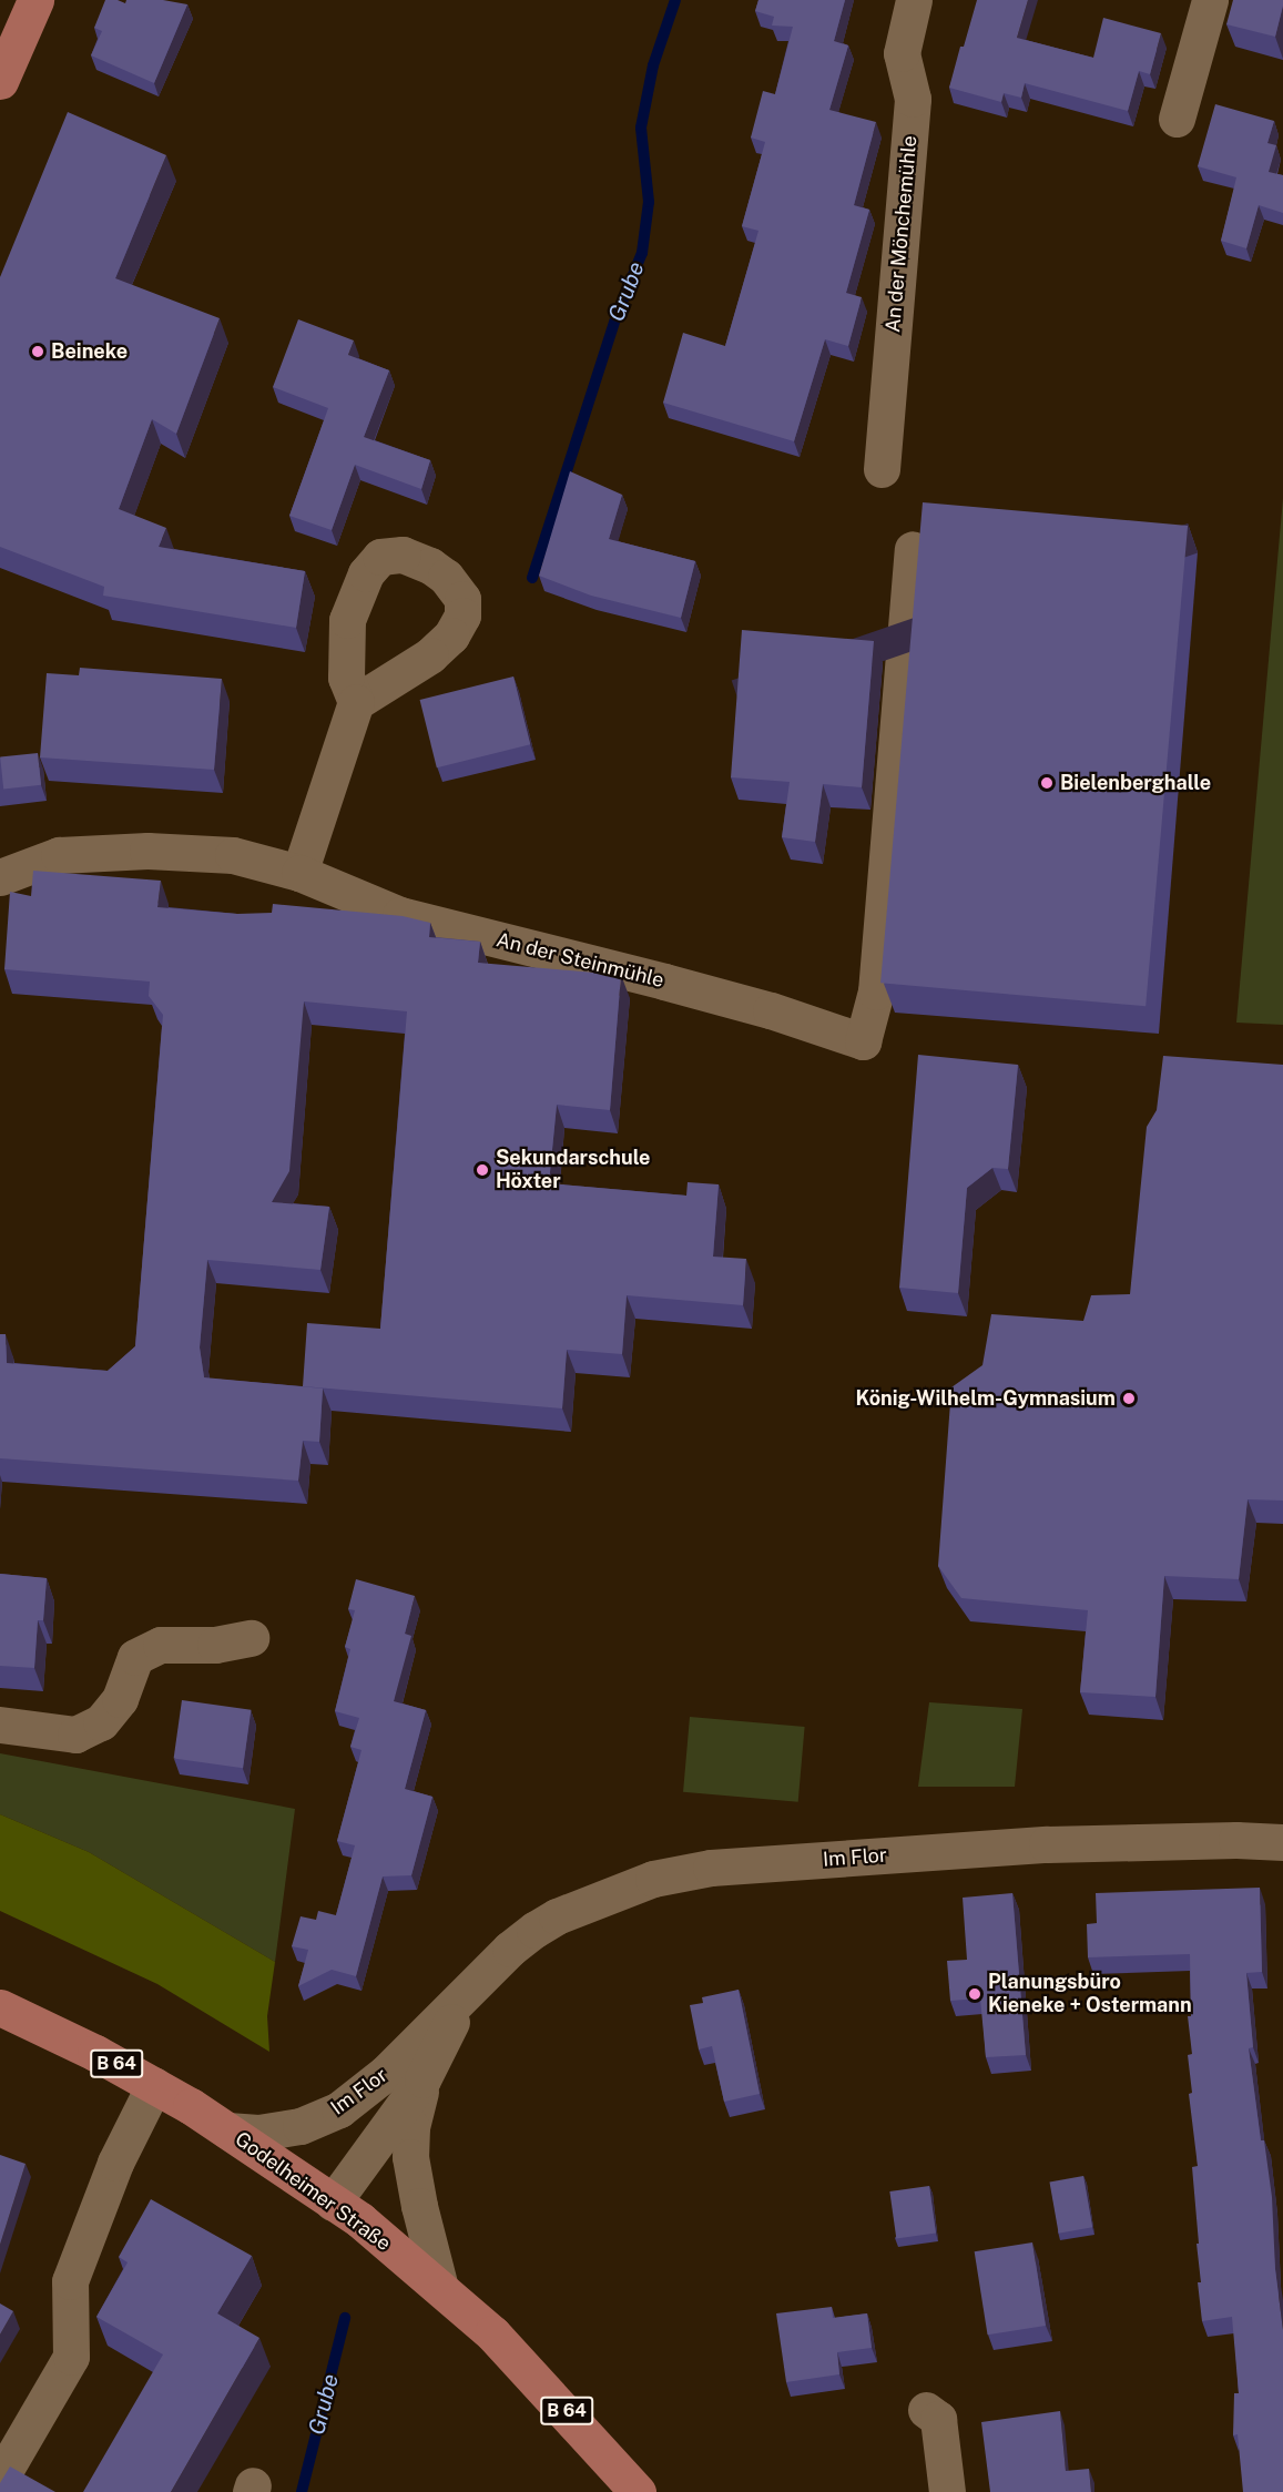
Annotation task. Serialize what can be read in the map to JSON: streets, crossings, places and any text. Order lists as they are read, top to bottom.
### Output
{
  "streets": {
    "main road": ["B 64", "Godelheimer Straße"],
    "street": ["An der Mönchemühle", "An der Steinmühle", "Im Flor"]
  },
  "crossings": [
    ["Im Flor", "Godelheimer Straße"]
  ],
  "water": ["Grube"],
  "places": [
    "Beineke",
    "Bielenberghalle",
    "Sekundarschule Höxter",
    "König-Wilhelm-Gymnasium",
    "Planungsbüro Kieneke + Ostermann"
  ]
}
